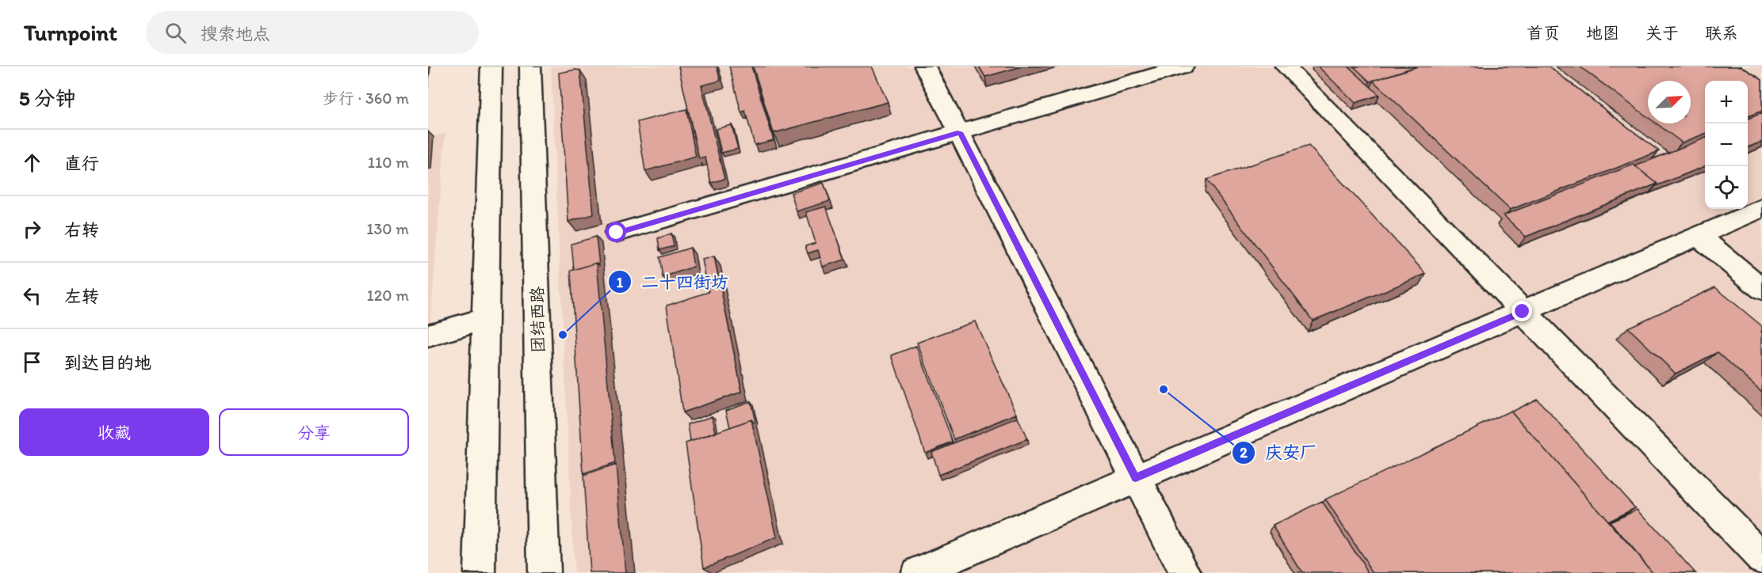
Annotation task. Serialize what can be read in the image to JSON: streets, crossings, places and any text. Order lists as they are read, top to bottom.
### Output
{
  "streets": {
    "street": ["团结西路"]
  },
  "places": ["二十四街坊", "庆安厂"],
  "north": "top right",
  "page": {
    "header": "Turnpoint",
    "search": "搜索地点",
    "nav": [
      "首页",
      "地图",
      "关于",
      "联系"
    ],
    "heading": ["5 分钟", "步行 · 360 m"],
    "map_buttons": ["+", "−"],
    "list": [
      ["直行", "110 m"],
      ["右转", "130 m"],
      ["左转", "120 m"],
      "到达目的地"
    ],
    "buttons": ["收藏", "分享"]
  }
}
